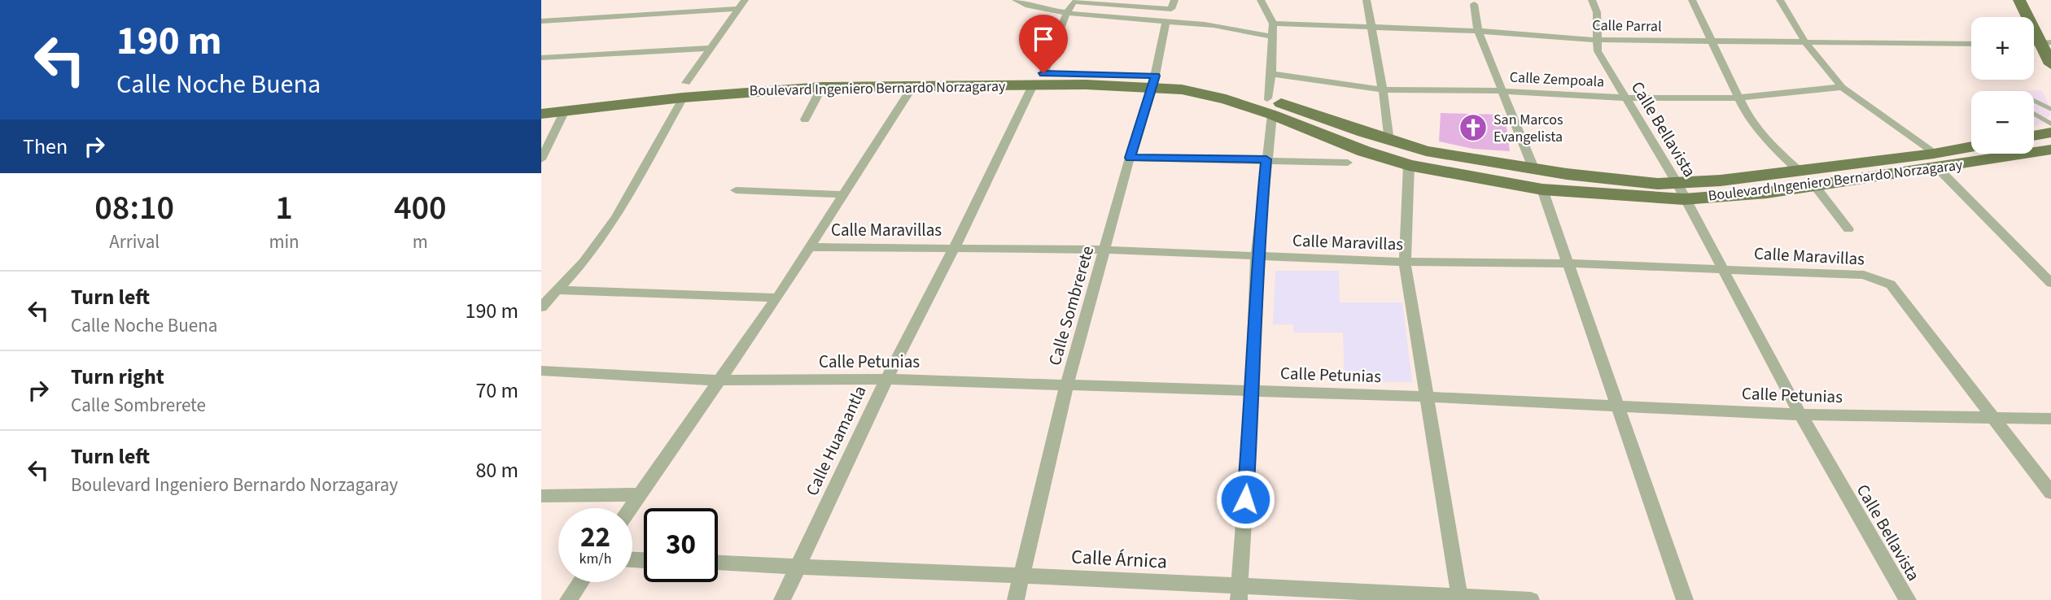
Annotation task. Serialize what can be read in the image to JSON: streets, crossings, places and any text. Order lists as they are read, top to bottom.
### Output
{
  "streets": {
    "main road": ["Boulevard Ingeniero Bernardo Norzagaray"],
    "street": [
      "Calle Parral",
      "Calle Zempoala",
      "Calle Bellavista",
      "Calle Maravillas",
      "Calle Sombrerete",
      "Calle Petunias",
      "Calle Huamantla",
      "Calle Árnica"
    ]
  },
  "crossings": [
    ["Calle Parral", "Calle Bellavista"],
    ["Calle Zempoala", "Calle Bellavista"],
    ["Boulevard Ingeniero Bernardo Norzagaray", "Calle Bellavista"],
    ["Boulevard Ingeniero Bernardo Norzagaray", "Calle Sombrerete"],
    ["Boulevard Ingeniero Bernardo Norzagaray", "Calle Huamantla"],
    ["Calle Bellavista", "Calle Maravillas"],
    ["Calle Bellavista", "Calle Petunias"],
    ["Calle Maravillas", "Calle Sombrerete"],
    ["Calle Maravillas", "Calle Petunias"],
    ["Calle Maravillas", "Calle Huamantla"],
    ["Calle Sombrerete", "Calle Petunias"],
    ["Calle Sombrerete", "Calle Árnica"],
    ["Calle Petunias", "Calle Huamantla"],
    ["Calle Huamantla", "Calle Árnica"]
  ],
  "places": {
    "church": ["San Marcos Evangelista"]
  },
  "page": {
    "turn": ["190 m", "Calle Noche Buena"],
    "map_buttons": ["+", "−"],
    "then": "Then",
    "eta": [
      "08:10",
      "Arrival",
      "1",
      "min",
      "400",
      "m"
    ],
    "list": [
      {
        "name": "Turn left",
        "note": "Calle Noche Buena",
        "value": "190 m"
      },
      {
        "name": "Turn right",
        "note": "Calle Sombrerete",
        "value": "70 m"
      },
      {
        "name": "Turn left",
        "note": "Boulevard Ingeniero Bernardo Norzagaray",
        "value": "80 m"
      }
    ],
    "speed": "22 km/h",
    "limit": "30"
  }
}
